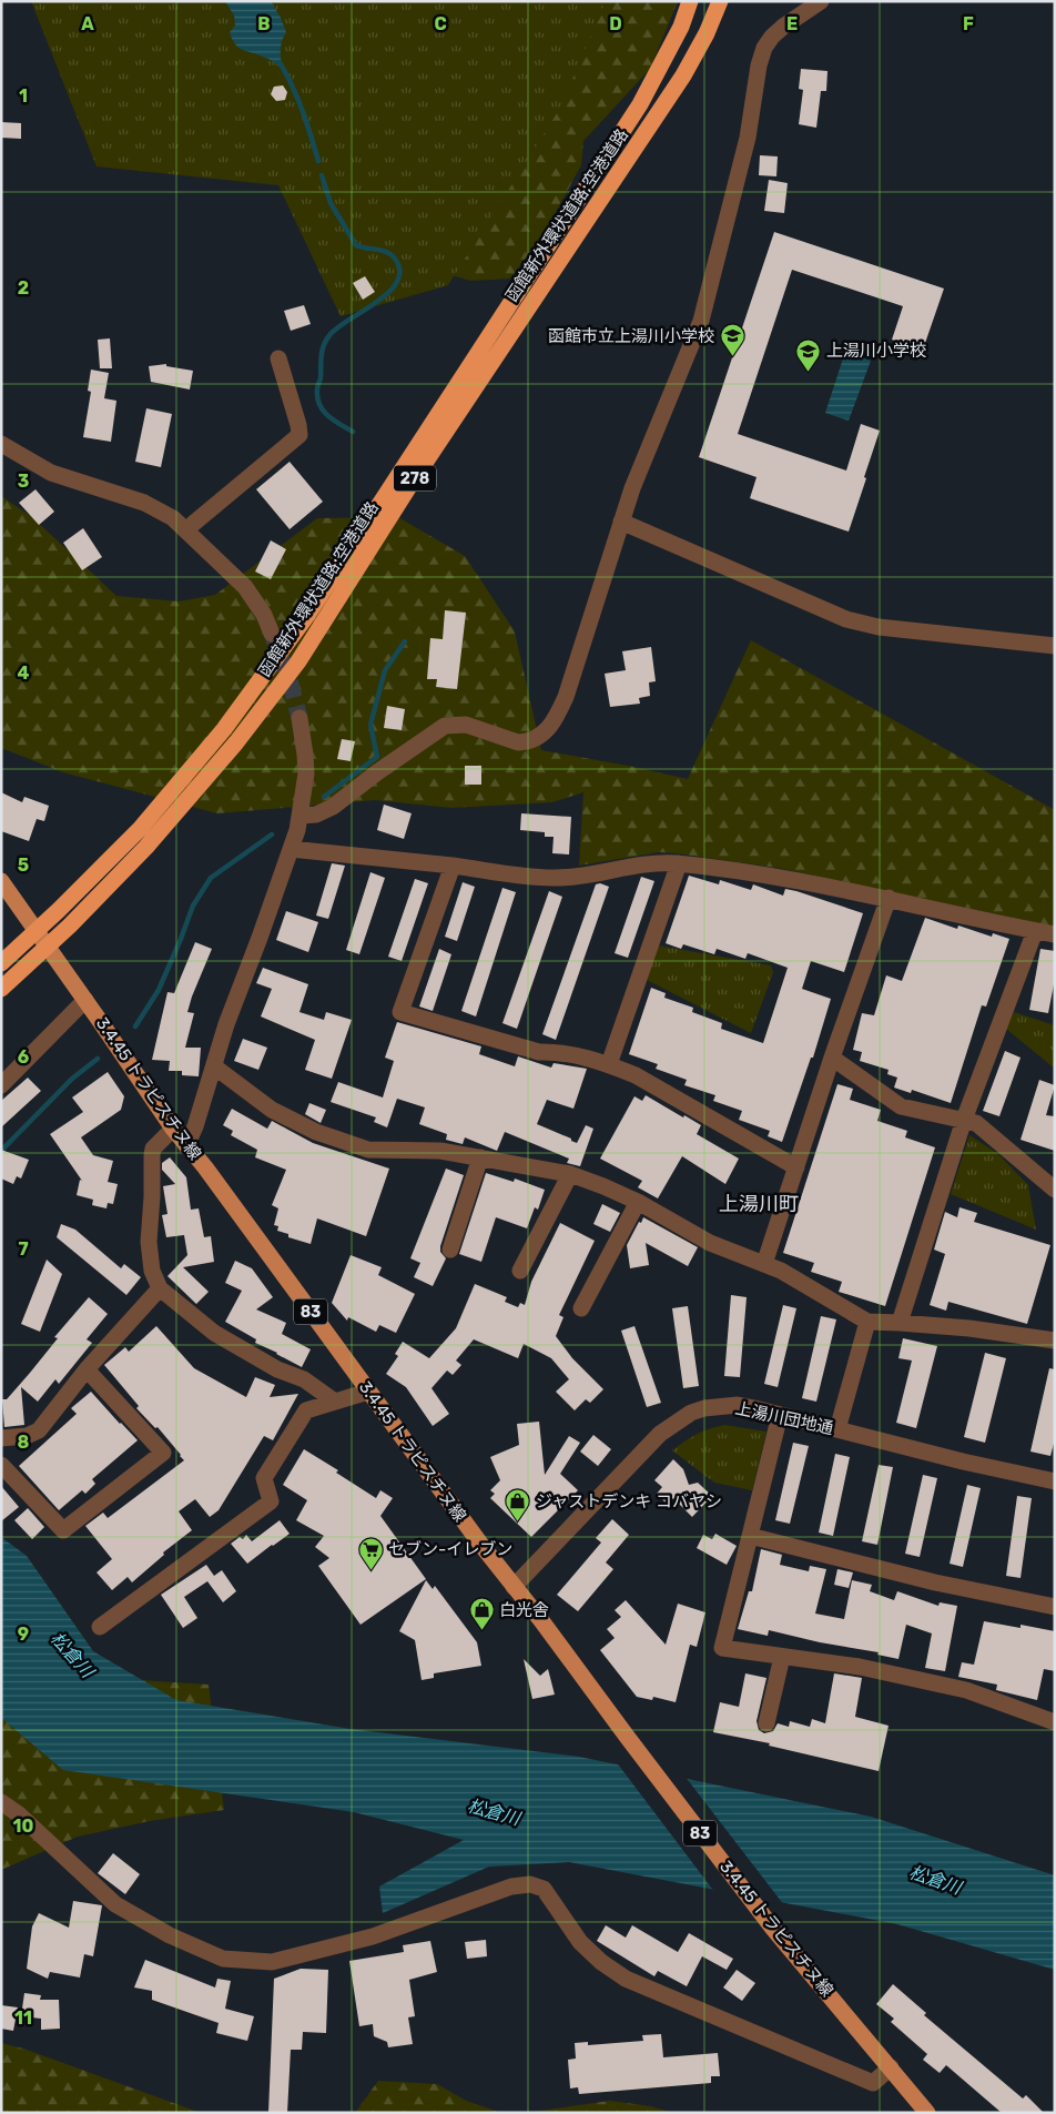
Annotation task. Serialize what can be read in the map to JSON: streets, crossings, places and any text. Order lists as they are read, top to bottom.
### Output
{
  "streets": {
    "highway": ["函館新外環状道路;空港道路", "278"],
    "main road": ["3.4.45 トラピスチヌ線", "83"],
    "street": ["上湯川団地通"]
  },
  "crossings": [
    ["3.4.45 トラピスチヌ線", "上湯川団地通"]
  ],
  "districts": ["上湯川町"],
  "water": ["松倉川"],
  "places": {
    "school or university": ["函館市立上湯川小学校", "上湯川小学校"],
    "shop": ["ジャストデンキ コバヤシ", "白光舎"],
    "supermarket": ["セブン-イレブン"]
  },
  "grid": {
    "columns": [
      "A",
      "B",
      "C",
      "D",
      "E",
      "F"
    ],
    "rows": [
      "1",
      "2",
      "3",
      "4",
      "5",
      "6",
      "7",
      "8",
      "9",
      "10",
      "11"
    ]
  }
}
